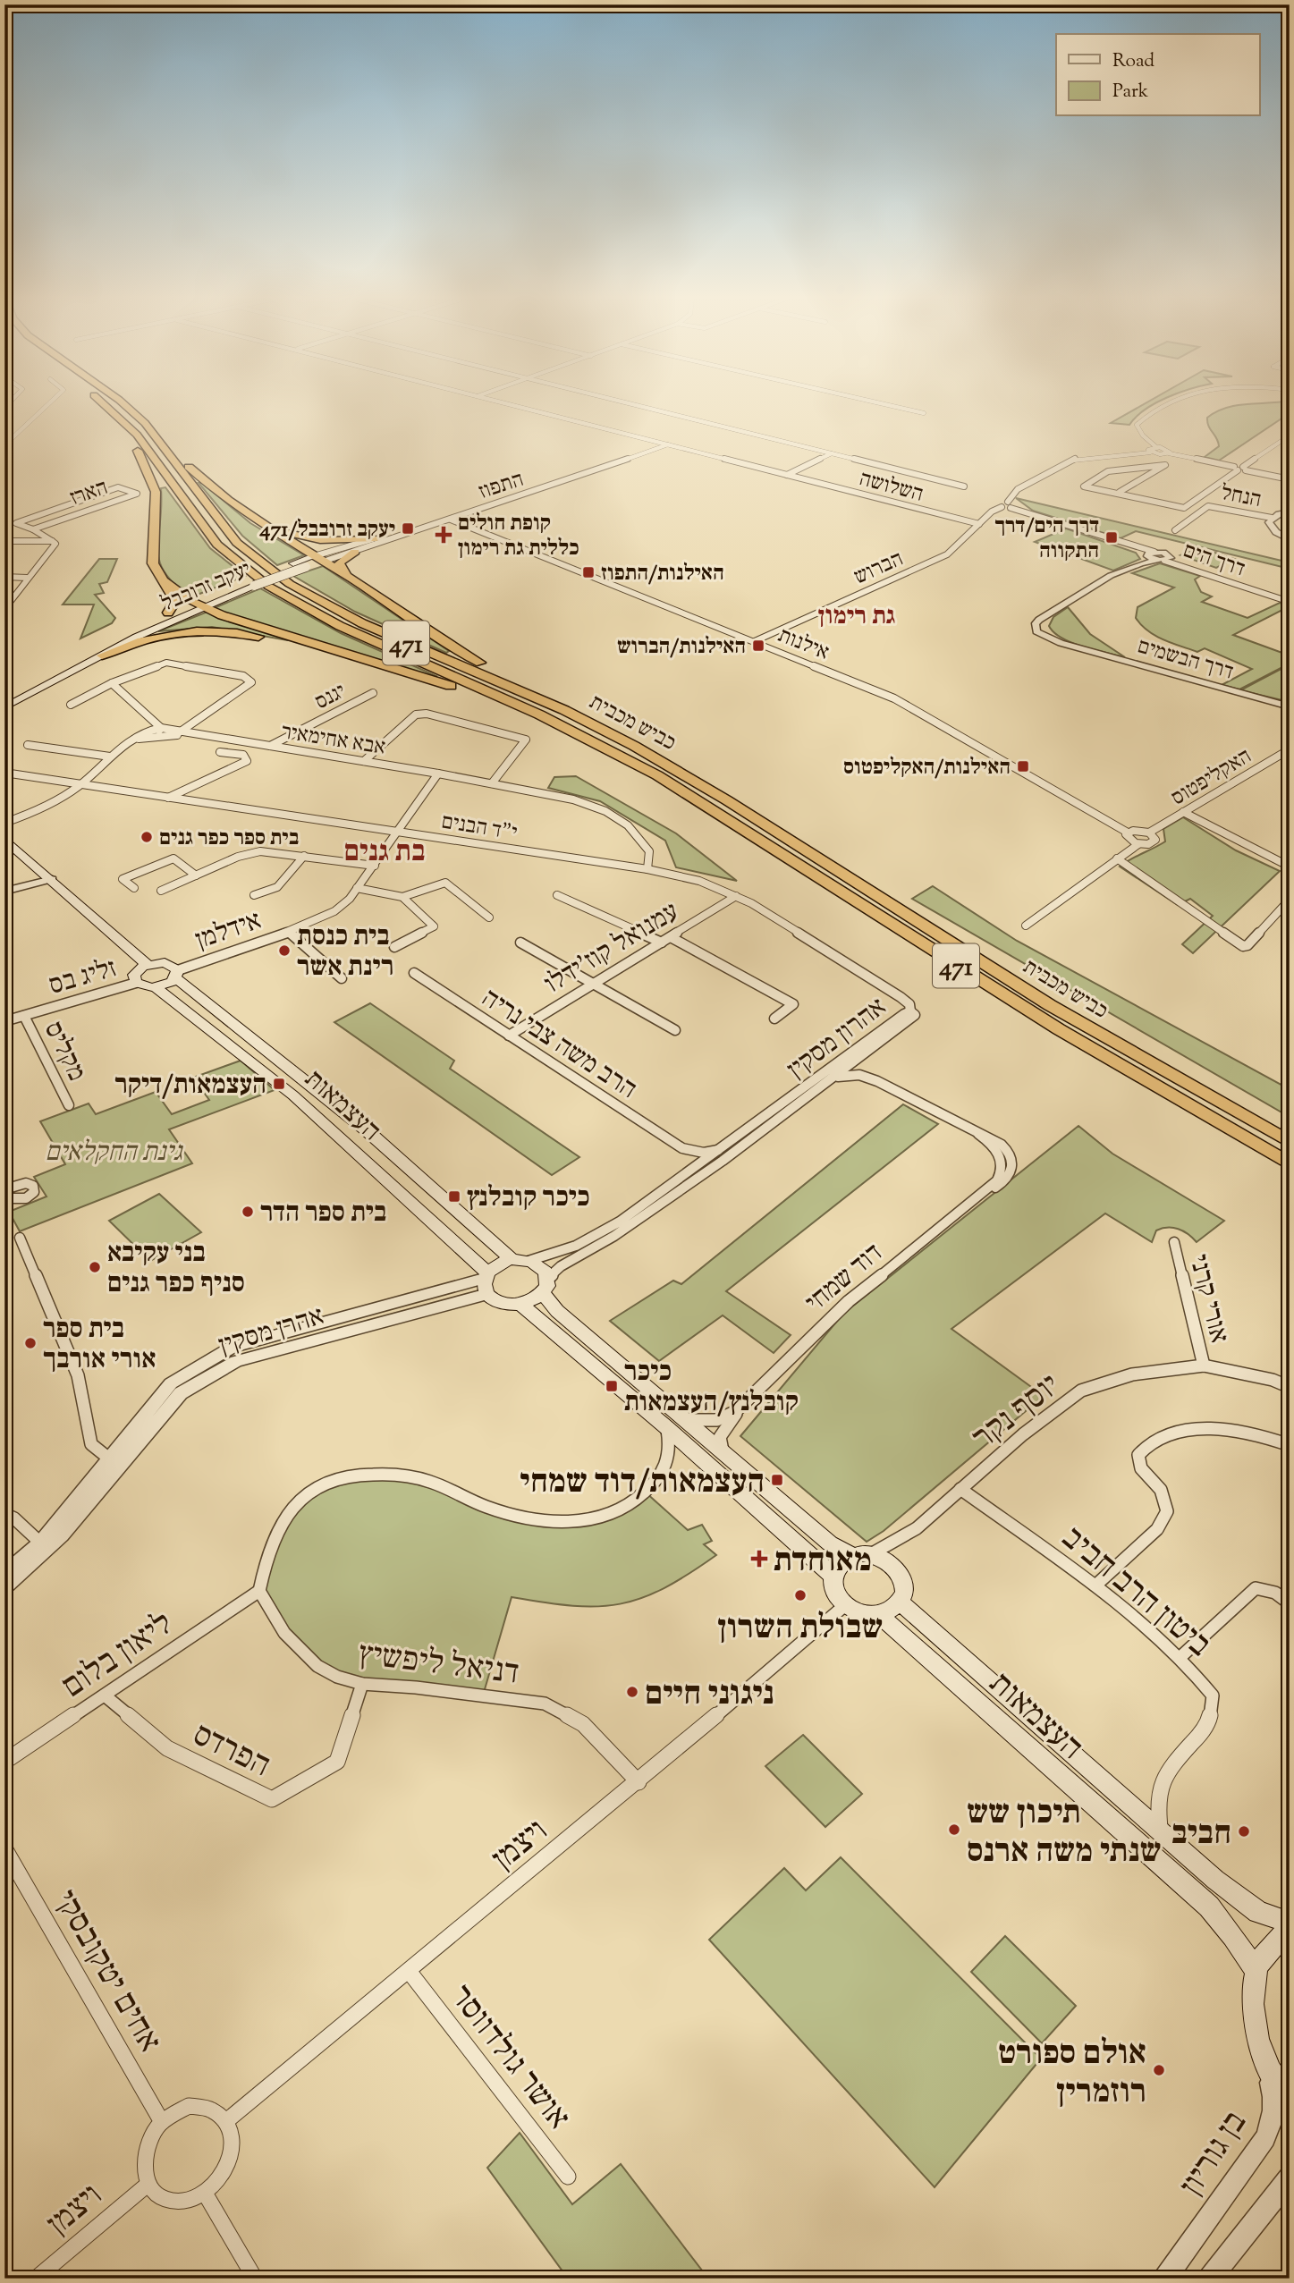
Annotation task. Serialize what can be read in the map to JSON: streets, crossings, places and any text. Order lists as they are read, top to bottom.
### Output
{
  "streets": {
    "highway": ["471", "כביש מכבית"],
    "main road": ["יעקב זרובבל", "העצמאות"],
    "street": [
      "התפוז",
      "השלושה",
      "הארז",
      "הנחל",
      "דרך הים",
      "הברוש",
      "אילנות",
      "דרך הבשמים",
      "יגנס",
      "אבא אחימאיר",
      "האקליפטוס",
      "י\"ד הבנים",
      "אידלמן",
      "עמנואל קוז'ידלו",
      "זליג בס",
      "אהרון מסקין",
      "הרב משה צבי נריה",
      "מקליס",
      "דוד שמחי",
      "אורי קרני",
      "אהרן מסקין",
      "יוסף נקר",
      "ביטון הרב חביב",
      "ליאון בלום",
      "דניאל ליפשיץ",
      "הפרדס",
      "ויצמן",
      "אחים יטקובסקי",
      "אושר גולדווסר",
      "בן גוריון"
    ]
  },
  "crossings": [
    ["התפוז", "השלושה"],
    ["התפוז", "יעקב זרובבל"],
    ["התפוז", "אילנות"],
    ["השלושה", "הברוש"],
    ["דרך הים", "הברוש"],
    ["דרך הים", "דרך הבשמים"],
    ["הברוש", "אילנות"],
    ["יעקב זרובבל", "אילנות"],
    ["יגנס", "אבא אחימאיר"],
    ["אבא אחימאיר", "י\"ד הבנים"],
    ["אבא אחימאיר", "אידלמן"],
    ["י\"ד הבנים", "אידלמן"],
    ["י\"ד הבנים", "עמנואל קוז'ידלו"],
    ["י\"ד הבנים", "אהרון מסקין"],
    ["אידלמן", "העצמאות"],
    ["עמנואל קוז'ידלו", "הרב משה צבי נריה"],
    ["זליג בס", "מקליס"],
    ["אהרון מסקין", "הרב משה צבי נריה"],
    ["אהרון מסקין", "העצמאות"],
    ["אהרון מסקין", "דוד שמחי"],
    ["אהרון מסקין", "אהרן מסקין"],
    ["העצמאות", "אהרן מסקין"],
    ["העצמאות", "יוסף נקר"],
    ["העצמאות", "ביטון הרב חביב"],
    ["העצמאות", "ויצמן"],
    ["אורי קרני", "יוסף נקר"],
    ["יוסף נקר", "ביטון הרב חביב"],
    ["יוסף נקר", "ויצמן"],
    ["ליאון בלום", "דניאל ליפשיץ"],
    ["ליאון בלום", "הפרדס"],
    ["דניאל ליפשיץ", "הפרדס"],
    ["דניאל ליפשיץ", "ויצמן"],
    ["ויצמן", "אחים יטקובסקי"],
    ["ויצמן", "אושר גולדווסר"]
  ],
  "districts": ["גת רימון", "בת גנים"],
  "parks": ["גינת החקלאים"],
  "places": {
    "transit": [
      "יעקב זרובבל/471",
      "דרך הים/דרך התקווה",
      "האילנות/התפוז",
      "האילנות/הברוש",
      "האילנות/האקליפטוס",
      "העצמאות/דיקר",
      "כיכר קובלנץ",
      "כיכר קובלנץ/העצמאות",
      "העצמאות/דוד שמחי"
    ],
    "health": ["קופת חולים כללית גת רימון", "מאוחדת"],
    "other": [
      "בית ספר כפר גנים",
      "בית כנסת רינת אשר",
      "בית ספר הדר",
      "בני עקיבא סניף כפר גנים",
      "בית ספר אורי אורבך",
      "שבולת השרון",
      "ניגוני חיים",
      "תיכון שש שנתי משה ארנס",
      "חביב",
      "אולם ספורט רוזמרין"
    ]
  },
  "legend": ["Road", "Park"]
}
